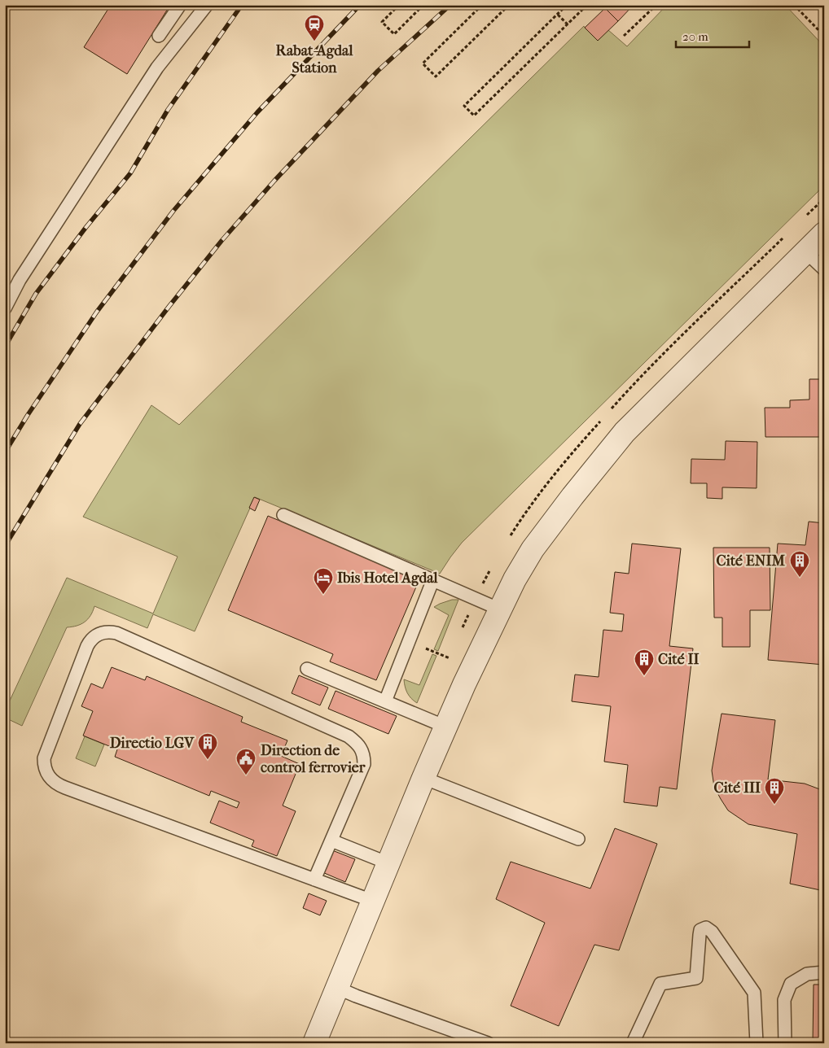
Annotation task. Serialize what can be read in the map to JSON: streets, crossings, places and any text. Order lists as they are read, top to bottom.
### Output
{
  "places": {
    "station": ["Rabat-Agdal Station"],
    "building": [
      "Cité ENIM",
      "Cité II",
      "Directio LGV",
      "Cité III"
    ],
    "hotel": ["Ibis Hotel Agdal"],
    "public building": ["Direction de control ferrovier"]
  },
  "scale_bar": "20 m"
}
